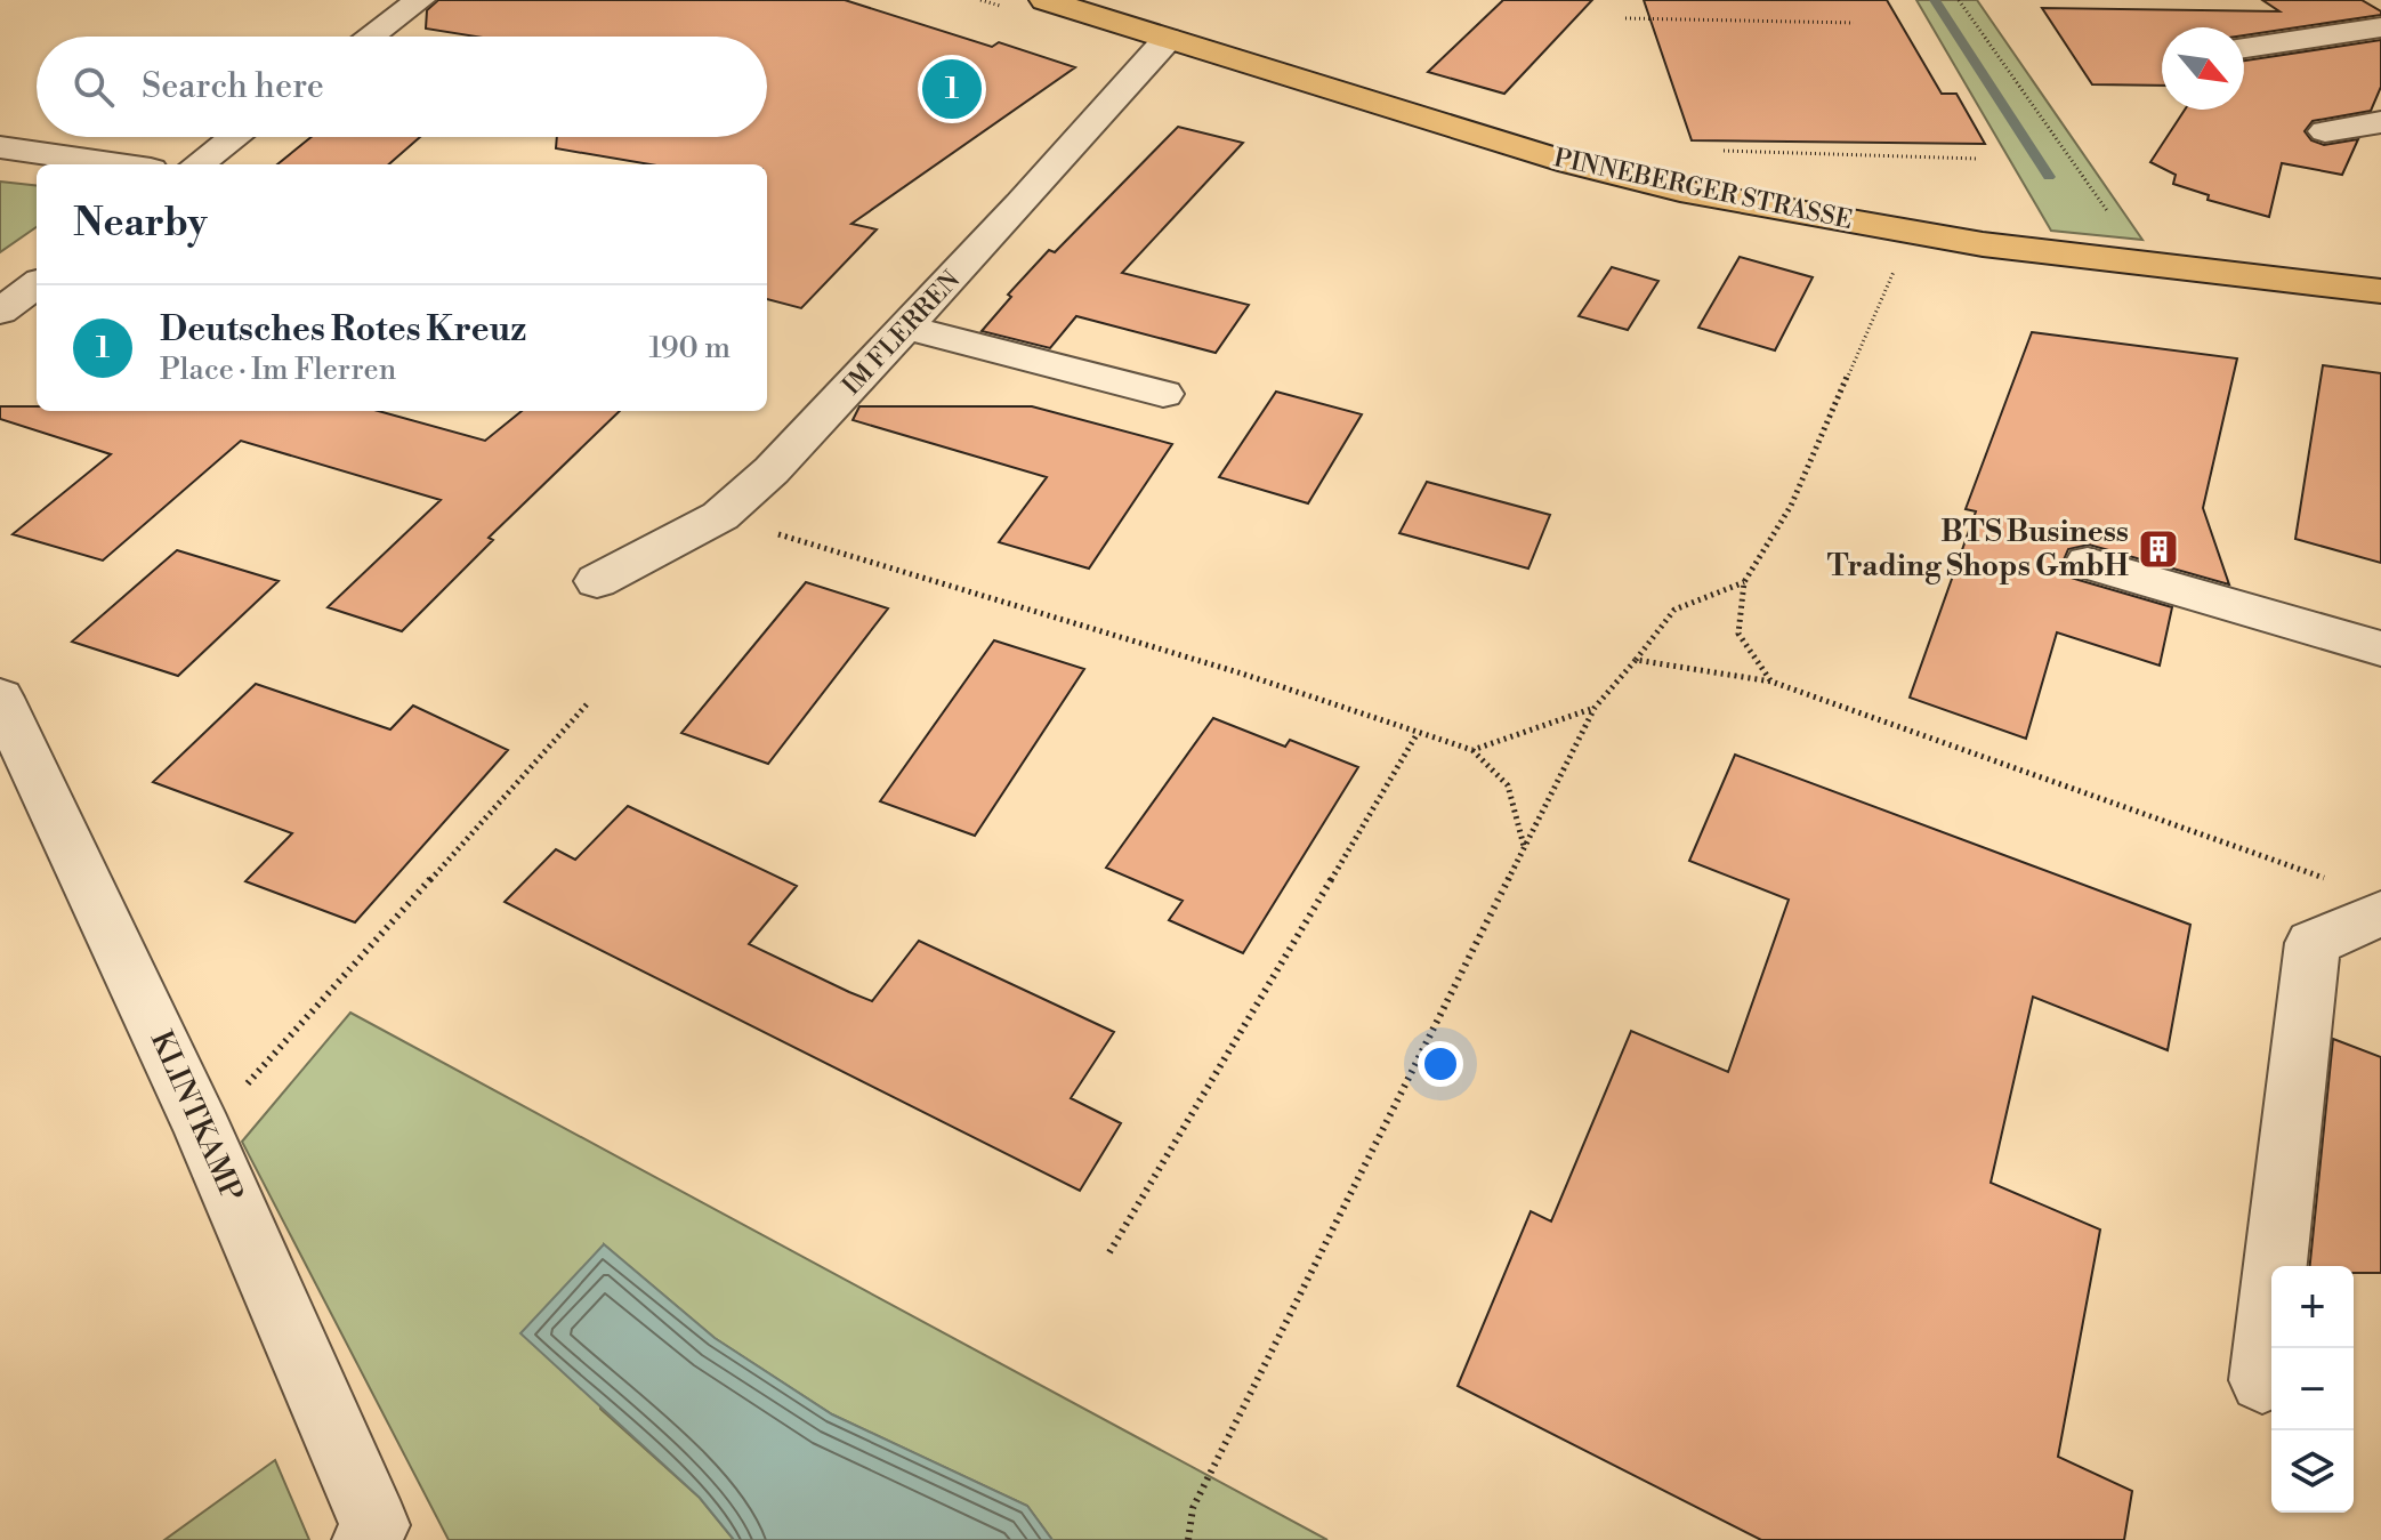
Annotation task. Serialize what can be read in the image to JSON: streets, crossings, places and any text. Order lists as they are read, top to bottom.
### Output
{
  "streets": {
    "main road": ["PINNEBERGER STRASSE"],
    "street": ["IM FLERREN", "KLINTKAMP"]
  },
  "crossings": [
    ["PINNEBERGER STRASSE", "IM FLERREN"]
  ],
  "places": {
    "building": ["BTS Business Trading Shops GmbH"]
  },
  "north": "bottom right",
  "page": {
    "search": "Search here",
    "pins": "1",
    "heading": "Nearby",
    "list": [
      {
        "mark": "1",
        "name": "Deutsches Rotes Kreuz",
        "note": "Place · Im Flerren",
        "value": "190 m"
      }
    ],
    "map_buttons": ["+", "−"]
  }
}
